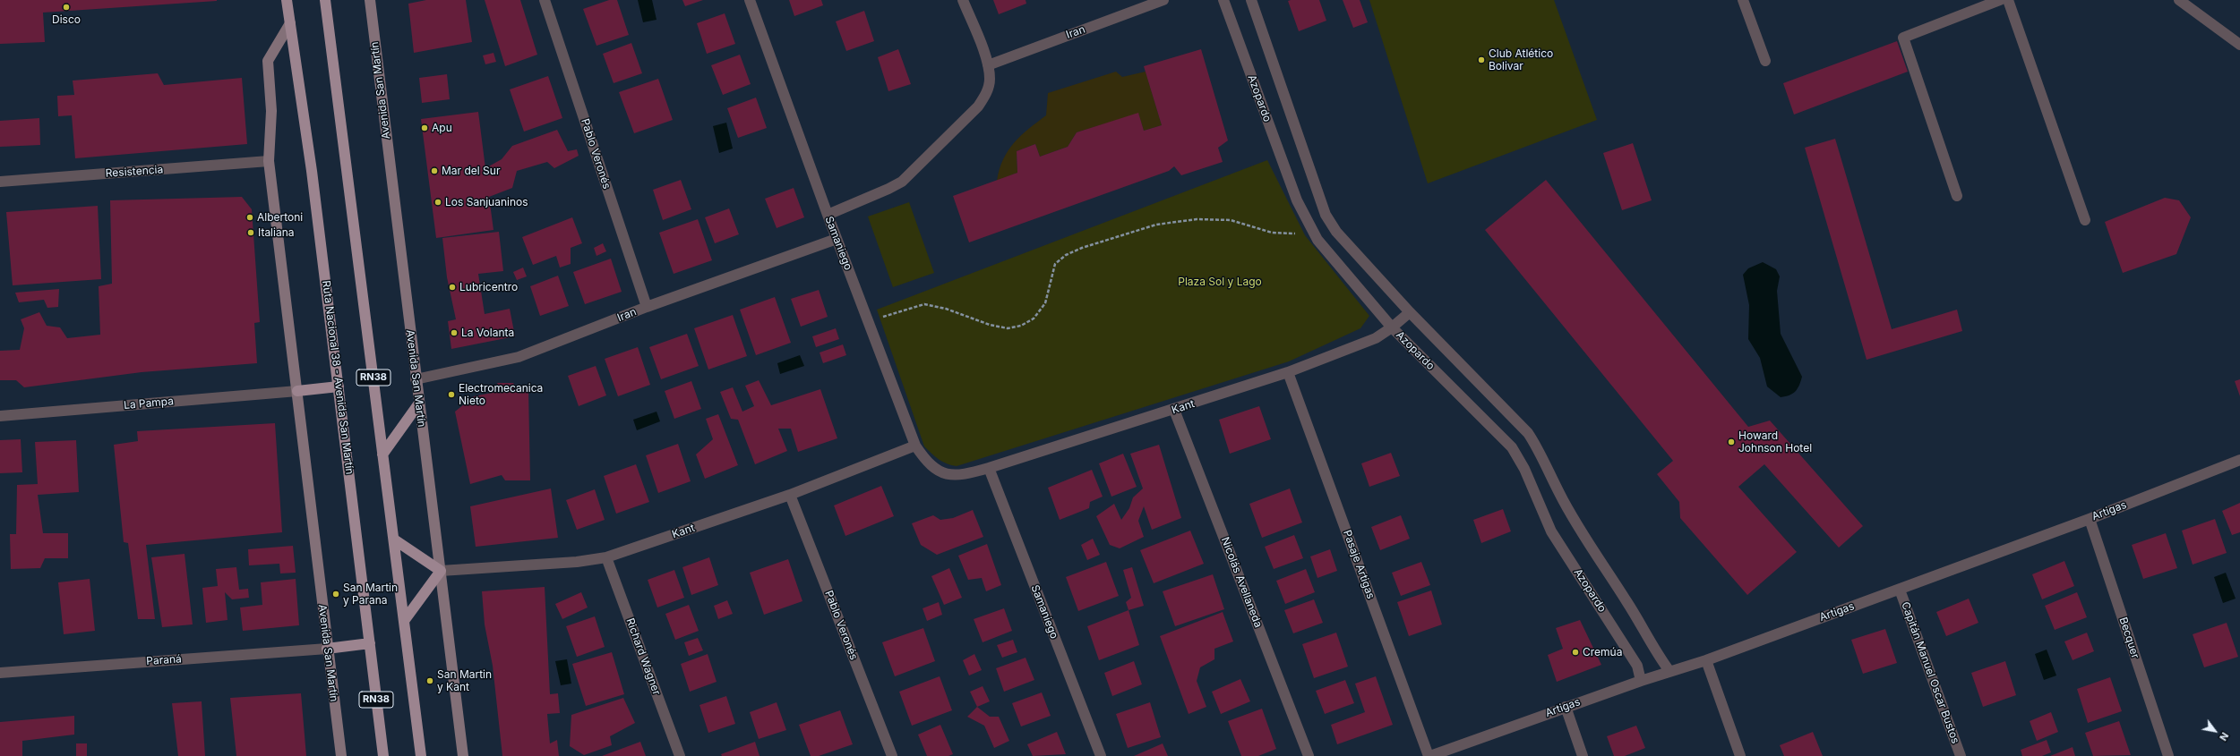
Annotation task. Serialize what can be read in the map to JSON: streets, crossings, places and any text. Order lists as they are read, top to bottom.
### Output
{
  "streets": {
    "main road": ["Avenida San Martín", "Ruta Nacional 38 - Avenida San Martín", "RN38"],
    "street": [
      "Iran",
      "Azopardo",
      "Pablo Veronés",
      "Resistencia",
      "Samaniego",
      "La Pampa",
      "Kant",
      "Artigas",
      "Pasaje Artigas",
      "Nicolás Avellaneda",
      "Becquer",
      "Richard Wagner",
      "Paraná",
      "Capitán Manuel Oscar Bustos"
    ]
  },
  "crossings": [
    ["Iran", "Avenida San Martín"],
    ["Iran", "Pablo Veronés"],
    ["Iran", "Samaniego"],
    ["Avenida San Martín", "Resistencia"],
    ["Avenida San Martín", "Ruta Nacional 38 - Avenida San Martín"],
    ["Avenida San Martín", "La Pampa"],
    ["Avenida San Martín", "Kant"],
    ["Avenida San Martín", "Paraná"],
    ["Azopardo", "Kant"],
    ["Azopardo", "Artigas"],
    ["Pablo Veronés", "Kant"],
    ["Samaniego", "Kant"],
    ["Kant", "Pasaje Artigas"],
    ["Kant", "Nicolás Avellaneda"],
    ["Kant", "Richard Wagner"],
    ["Artigas", "Pasaje Artigas"],
    ["Artigas", "Becquer"],
    ["Artigas", "Capitán Manuel Oscar Bustos"]
  ],
  "parks": ["Plaza Sol y Lago"],
  "places": [
    "Disco",
    "Club Atlético Bolivar",
    "Apu",
    "Mar del Sur",
    "Los Sanjuaninos",
    "Albertoni",
    "Italiana",
    "Lubricentro",
    "La Volanta",
    "Electromecanica Nieto",
    "Howard Johnson Hotel",
    "San Martin y Parana",
    "Cremúa",
    "San Martin y Kant"
  ],
  "north": "bottom right"
}
